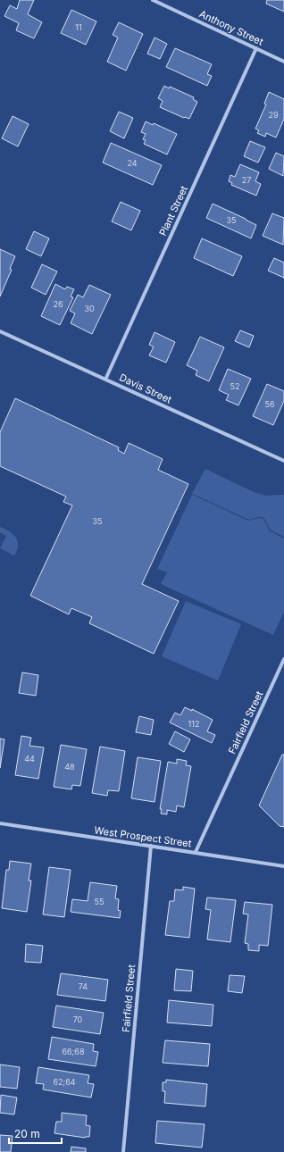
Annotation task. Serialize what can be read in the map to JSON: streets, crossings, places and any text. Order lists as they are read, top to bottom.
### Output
{
  "streets": {
    "street": [
      "Anthony Street",
      "Plant Street",
      "Davis Street",
      "Fairfield Street",
      "West Prospect Street"
    ]
  },
  "crossings": [
    ["Anthony Street", "Plant Street"],
    ["Plant Street", "Davis Street"],
    ["Fairfield Street", "West Prospect Street"]
  ],
  "house_numbers": [
    "11",
    "29",
    "24",
    "27",
    "35",
    "26",
    "30",
    "52",
    "56",
    "35",
    "112",
    "44",
    "48",
    "55",
    "74",
    "70",
    "66;68",
    "62;64"
  ],
  "scale_bar": "20 m"
}
